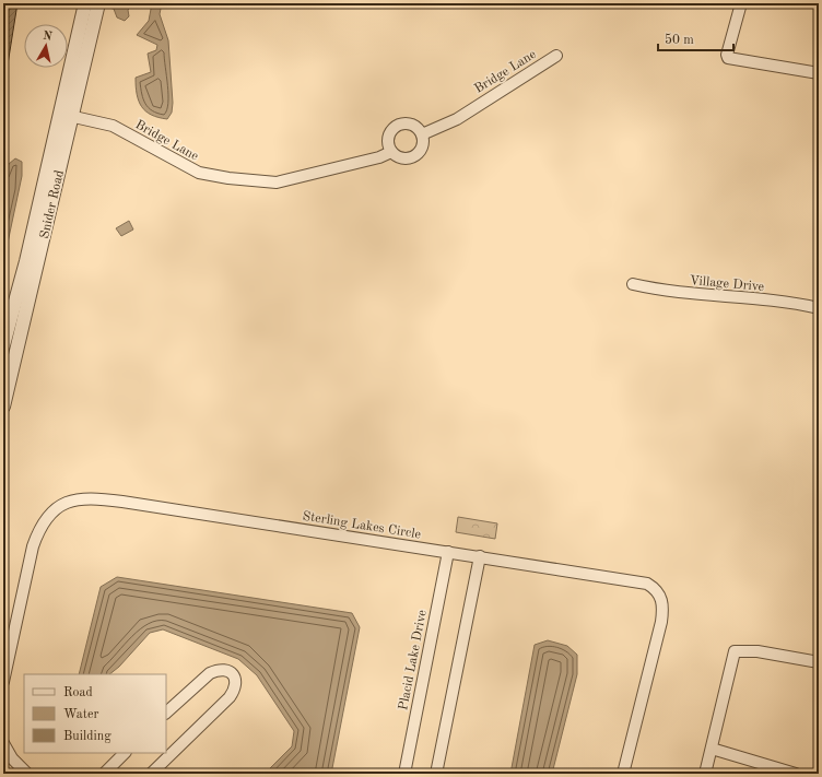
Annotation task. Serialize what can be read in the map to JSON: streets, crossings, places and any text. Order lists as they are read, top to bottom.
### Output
{
  "streets": {
    "street": [
      "Bridge Lane",
      "Snider Road",
      "Village Drive",
      "Sterling Lakes Circle",
      "Placid Lake Drive"
    ]
  },
  "crossings": [
    ["Bridge Lane", "Snider Road"],
    ["Sterling Lakes Circle", "Placid Lake Drive"]
  ],
  "legend": ["Road", "Water", "Building"],
  "scale_bar": "50 m",
  "north": "top"
}
